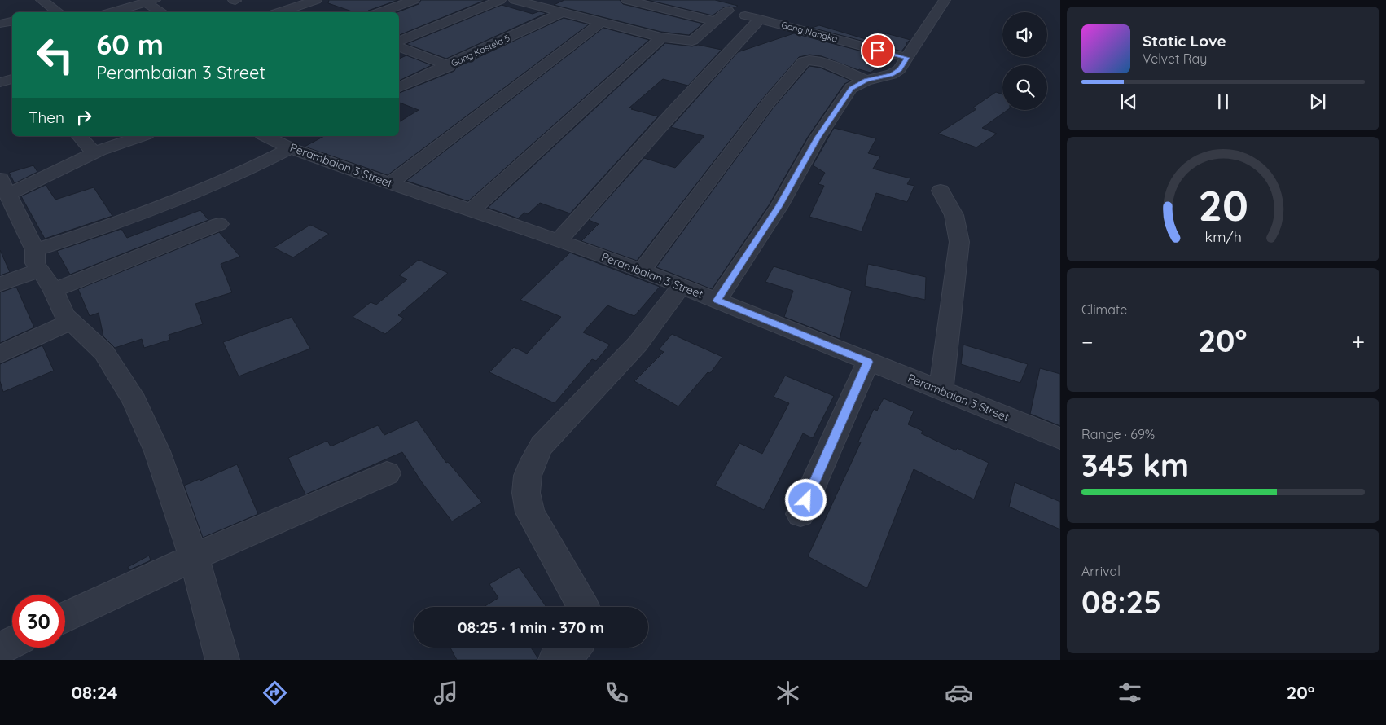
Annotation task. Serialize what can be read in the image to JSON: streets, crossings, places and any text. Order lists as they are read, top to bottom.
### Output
{
  "streets": {
    "street": ["Gang Nangka", "Gang Kastela 5", "Perambaian 3 Street"]
  },
  "page": {
    "turn": ["60 m", "Perambaian 3 Street"],
    "song": ["Static Love", "Velvet Ray"],
    "then": "Then",
    "tile": [
      "Climate",
      ["Range · 69%", "345 km"],
      ["Arrival", "08:25"]
    ],
    "heat": ["−", "20°", "+"],
    "limit": "30",
    "trip": "08:25 · 1 min · 370 m",
    "tabs": ["08:24", "20°"],
    "gauge": ["20", "km/h"]
  }
}
